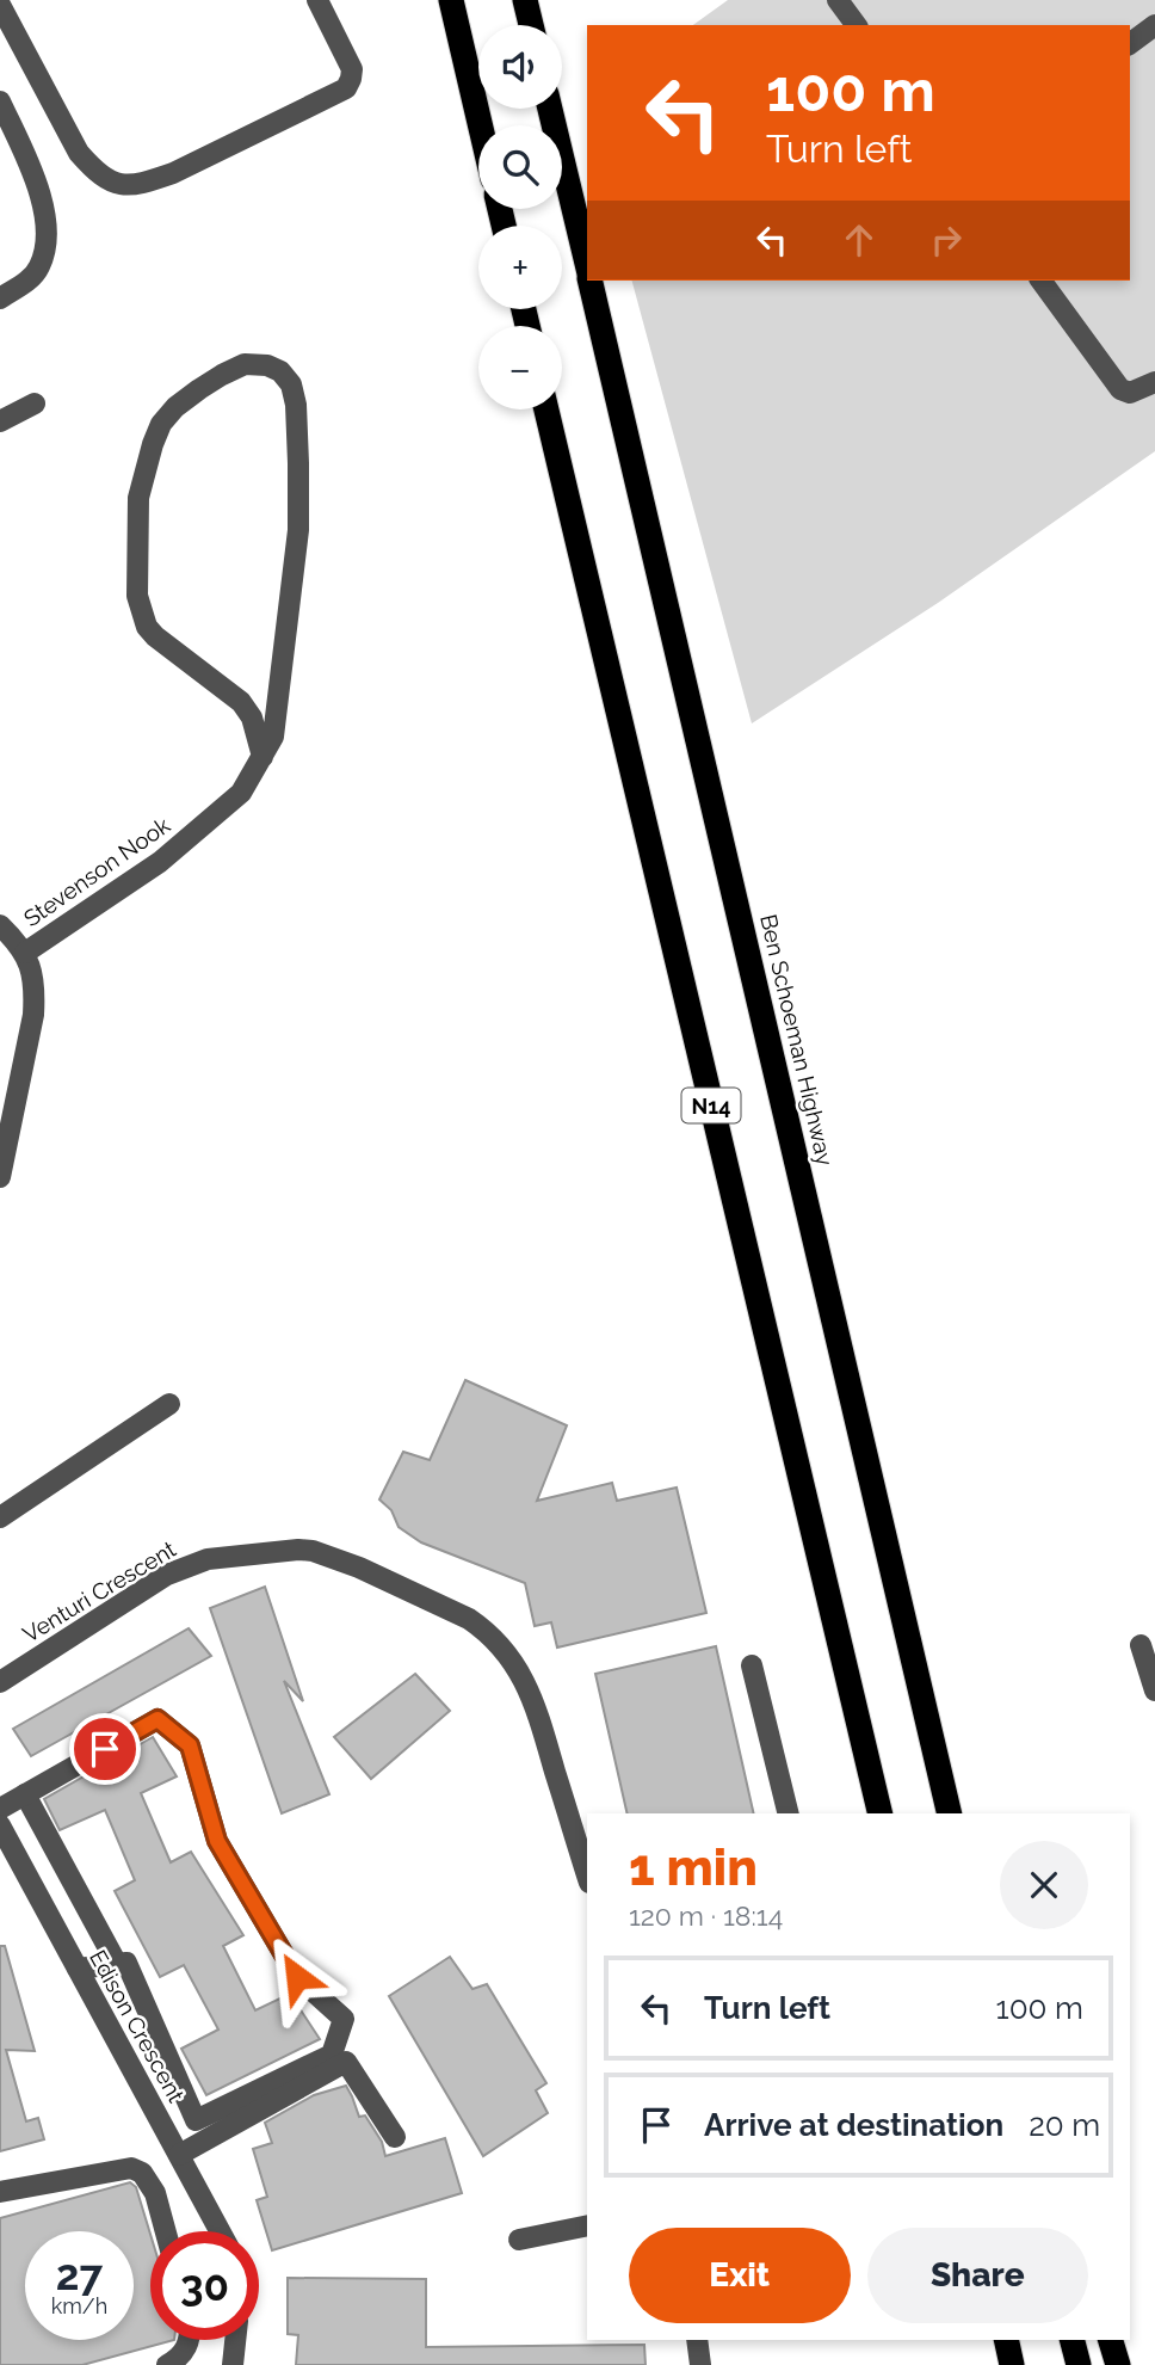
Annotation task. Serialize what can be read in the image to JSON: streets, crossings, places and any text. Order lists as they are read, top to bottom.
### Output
{
  "streets": {
    "highway": ["Ben Schoeman Highway", "N14"],
    "street": ["Stevenson Nook", "Venturi Crescent", "Edison Crescent"]
  },
  "page": {
    "map_buttons": ["+", "−"],
    "turn": ["100 m", "Turn left"],
    "heading": ["1 min", "120 m · 18:14"],
    "list": [
      {
        "name": "Turn left",
        "value": "100 m"
      },
      {
        "name": "Arrive at destination",
        "value": "20 m"
      }
    ],
    "buttons": ["Exit", "Share"],
    "speed": "27 km/h",
    "limit": "30"
  }
}
